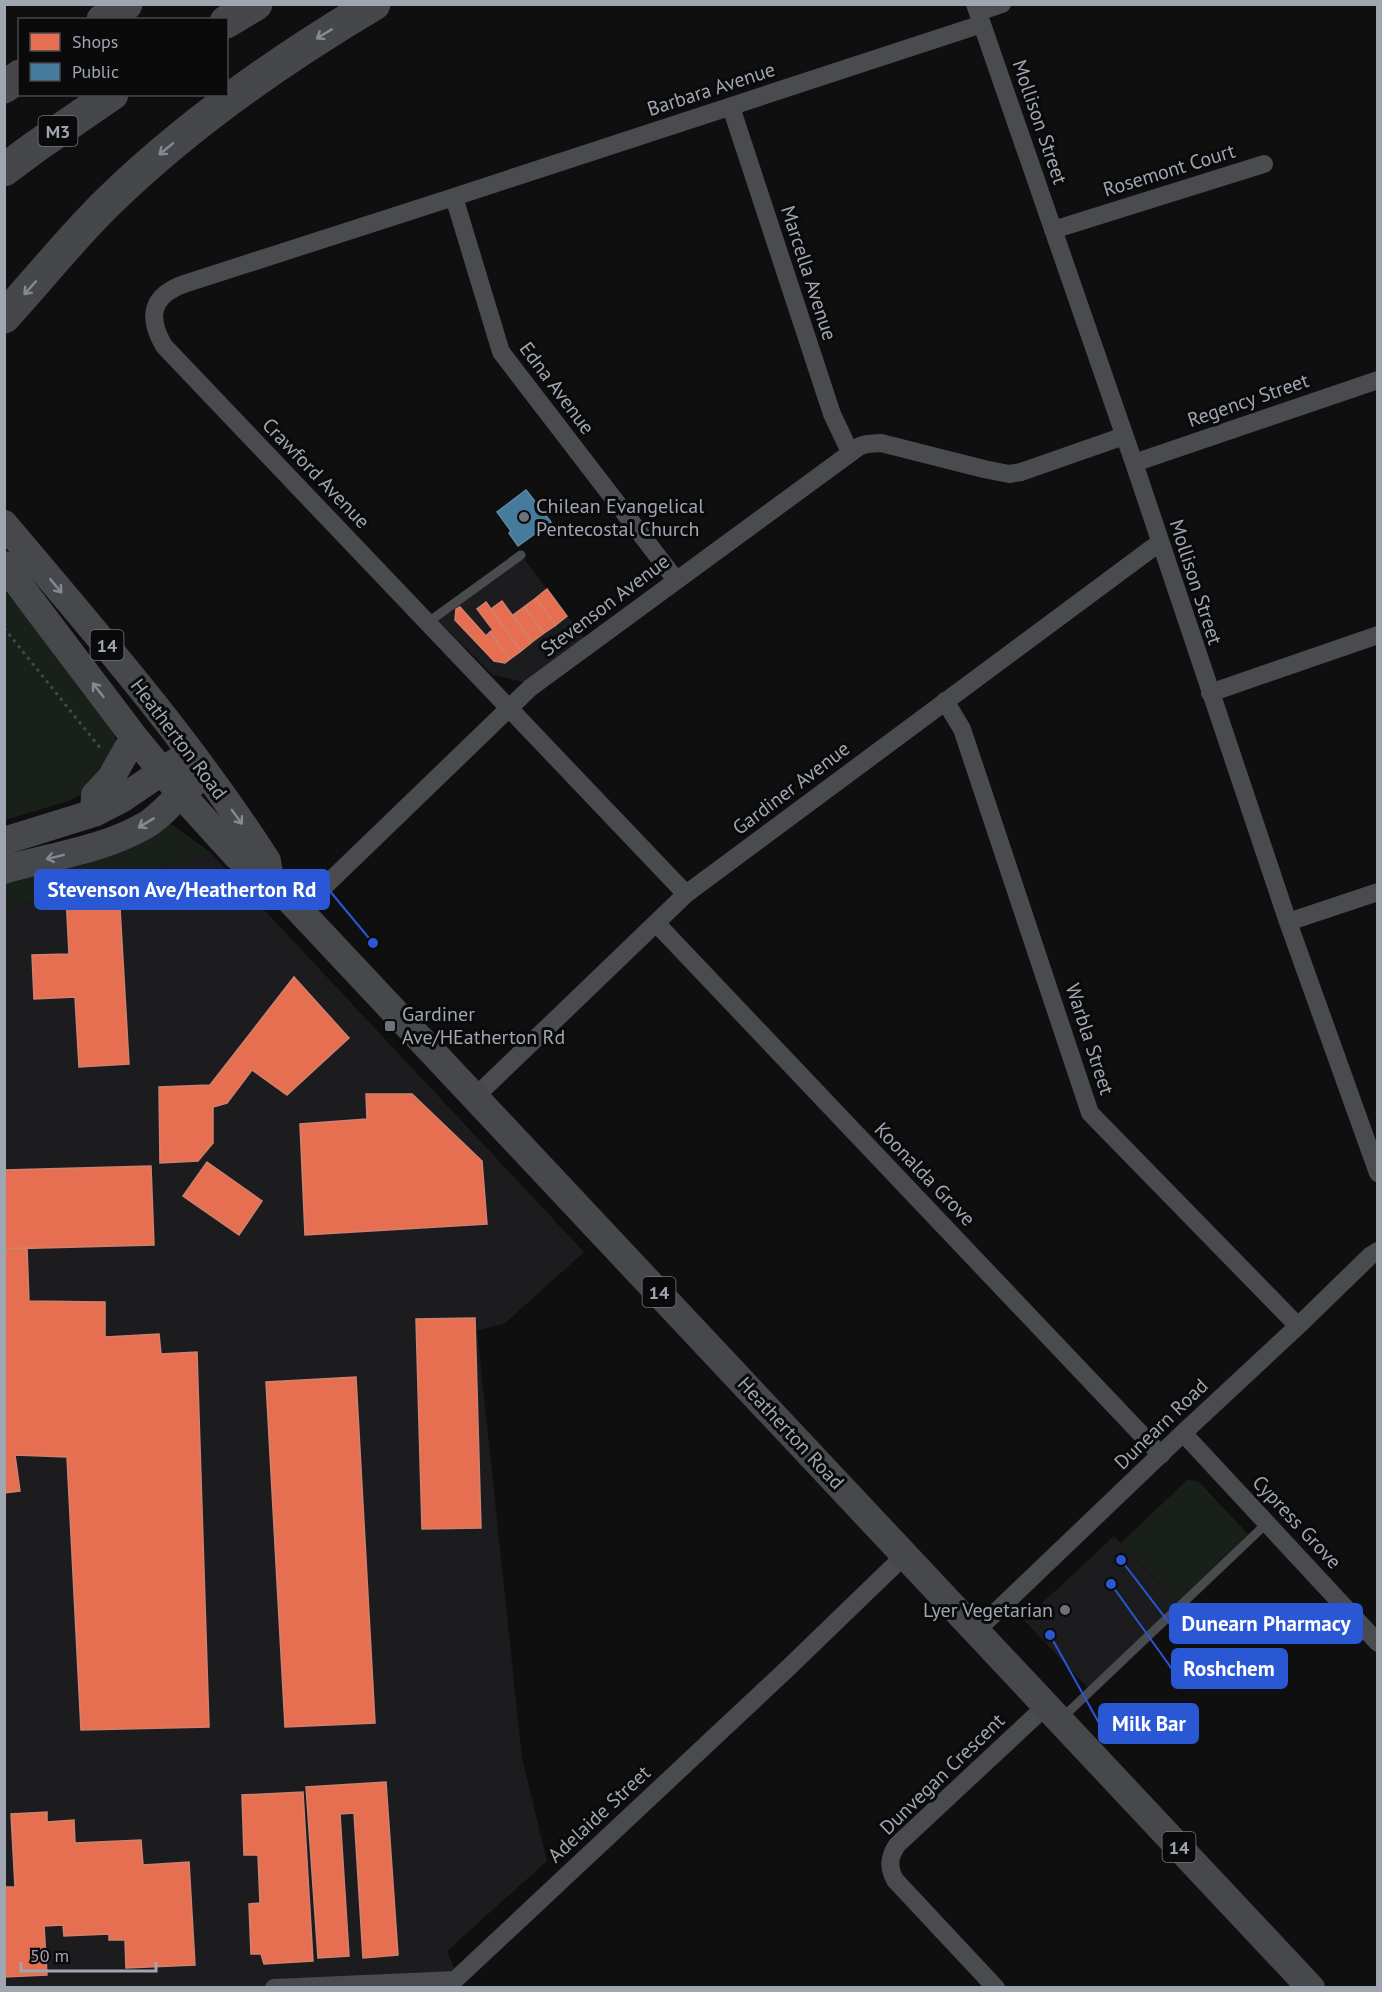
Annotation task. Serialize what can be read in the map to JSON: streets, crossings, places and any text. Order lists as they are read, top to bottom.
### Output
{
  "streets": {
    "highway": ["M3"],
    "main road": ["14", "Heatherton Road"],
    "street": [
      "Barbara Avenue",
      "Mollison Street",
      "Rosemont Court",
      "Marcella Avenue",
      "Edna Avenue",
      "Regency Street",
      "Crawford Avenue",
      "Stevenson Avenue",
      "Gardiner Avenue",
      "Warbla Street",
      "Koonalda Grove",
      "Dunearn Road",
      "Cypress Grove",
      "Dunvegan Crescent",
      "Adelaide Street"
    ]
  },
  "crossings": [
    ["Barbara Avenue", "Mollison Street"],
    ["Barbara Avenue", "Marcella Avenue"],
    ["Barbara Avenue", "Edna Avenue"],
    ["Barbara Avenue", "Crawford Avenue"],
    ["Mollison Street", "Rosemont Court"],
    ["Mollison Street", "Regency Street"],
    ["Mollison Street", "Stevenson Avenue"],
    ["Mollison Street", "Gardiner Avenue"],
    ["Marcella Avenue", "Stevenson Avenue"],
    ["Edna Avenue", "Crawford Avenue"],
    ["Edna Avenue", "Stevenson Avenue"],
    ["Crawford Avenue", "Stevenson Avenue"],
    ["Crawford Avenue", "Gardiner Avenue"],
    ["Stevenson Avenue", "Heatherton Road"],
    ["Heatherton Road", "Gardiner Avenue"],
    ["Heatherton Road", "Dunearn Road"],
    ["Heatherton Road", "Dunvegan Crescent"],
    ["Heatherton Road", "Adelaide Street"],
    ["Gardiner Avenue", "Warbla Street"],
    ["Gardiner Avenue", "Koonalda Grove"],
    ["Warbla Street", "Dunearn Road"],
    ["Koonalda Grove", "Dunearn Road"],
    ["Dunearn Road", "Cypress Grove"]
  ],
  "places": {
    "other": [
      "Chilean Evangelical Pentecostal Church",
      "Stevenson Ave/Heatherton Rd",
      "Dunearn Pharmacy",
      "Roshchem",
      "Lyer Vegetarian",
      "Milk Bar"
    ],
    "transit": ["Gardiner Ave/HEatherton Rd"]
  },
  "legend": ["Shops", "Public"],
  "scale_bar": "50 m"
}
